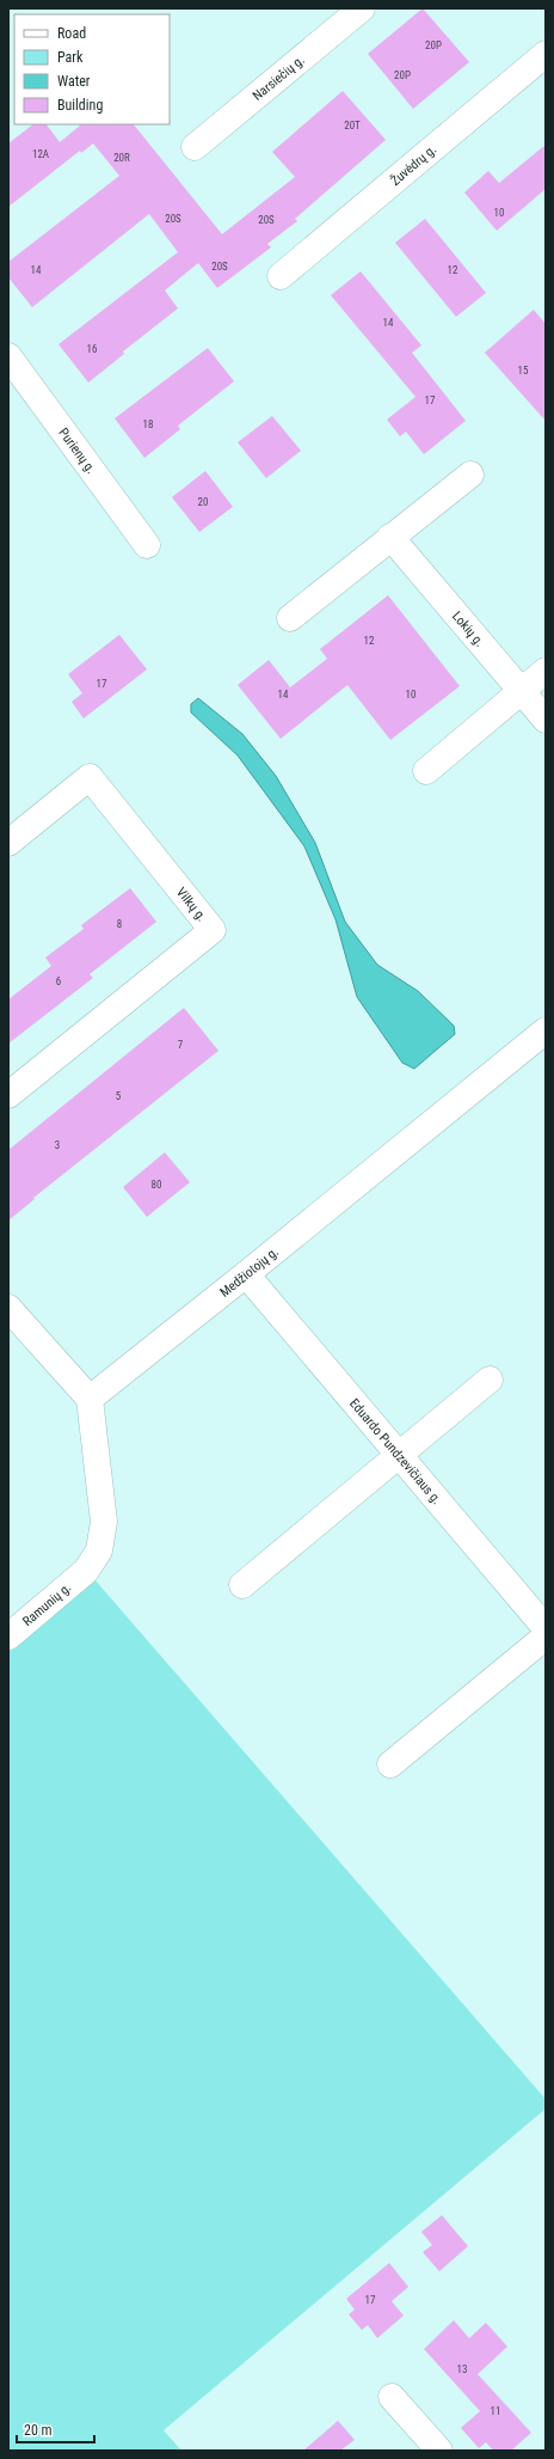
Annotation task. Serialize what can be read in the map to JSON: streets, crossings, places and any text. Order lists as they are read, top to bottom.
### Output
{
  "streets": {
    "street": [
      "Narsiečių g.",
      "Žuvėdrų g.",
      "Purienų g.",
      "Lokių g.",
      "Vilkų g.",
      "Medžiotojų g.",
      "Eduardo Pundzevičiaus g.",
      "Ramunių g."
    ]
  },
  "crossings": [
    ["Medžiotojų g.", "Eduardo Pundzevičiaus g."],
    ["Medžiotojų g.", "Ramunių g."]
  ],
  "house_numbers": [
    "20P",
    "20P",
    "20T",
    "12A",
    "20R",
    "10",
    "20S",
    "20S",
    "20S",
    "14",
    "12",
    "14",
    "16",
    "15",
    "17",
    "18",
    "20",
    "12",
    "17",
    "14",
    "10",
    "8",
    "6",
    "7",
    "5",
    "3",
    "80",
    "17",
    "13",
    "11"
  ],
  "legend": [
    "Road",
    "Park",
    "Water",
    "Building"
  ],
  "scale_bar": "20 m"
}
